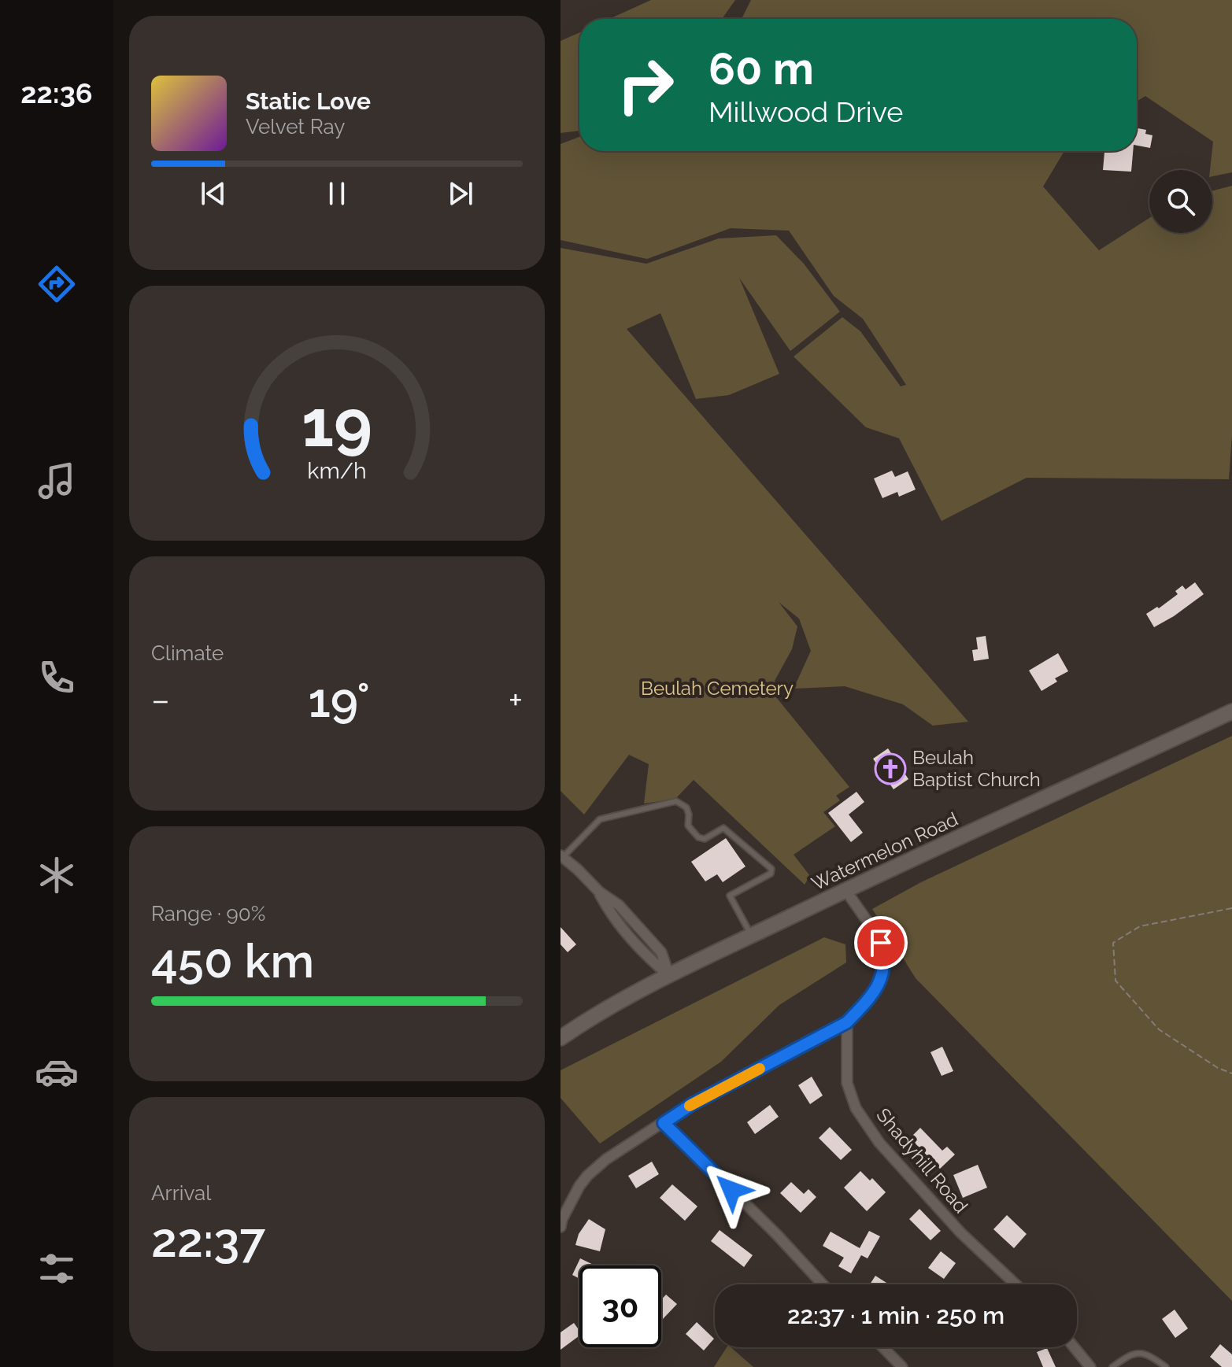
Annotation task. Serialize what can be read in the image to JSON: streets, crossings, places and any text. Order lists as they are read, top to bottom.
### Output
{
  "streets": {
    "main road": ["Watermelon Road"],
    "street": ["Shadyhill Road"]
  },
  "parks": ["Beulah Cemetery"],
  "places": {
    "church": ["Beulah Baptist Church"]
  },
  "page": {
    "tabs": "22:36",
    "turn": ["60 m", "Millwood Drive"],
    "song": ["Static Love", "Velvet Ray"],
    "tile": [
      "Climate",
      ["Range · 90%", "450 km"],
      ["Arrival", "22:37"]
    ],
    "heat": ["−", "19°", "+"],
    "limit": "30",
    "trip": "22:37 · 1 min · 250 m",
    "gauge": ["19", "km/h"]
  }
}
